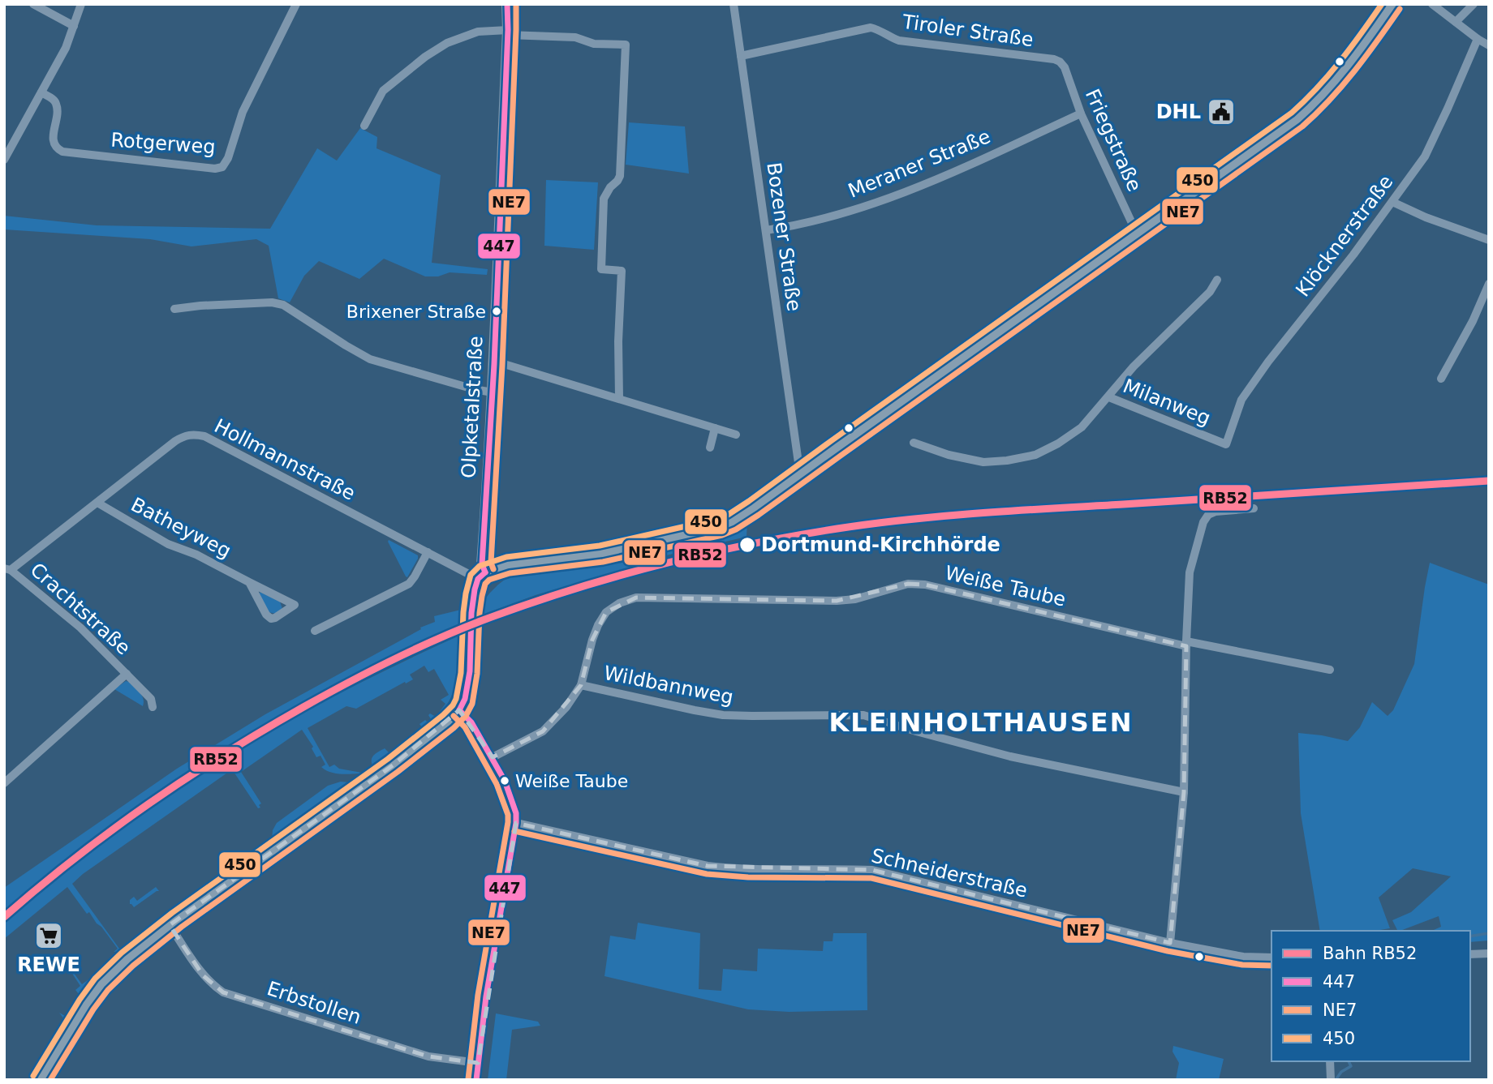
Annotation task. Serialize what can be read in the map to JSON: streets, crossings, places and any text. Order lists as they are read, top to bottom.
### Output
{
  "streets": {
    "street": [
      "Tiroler Straße",
      "Friegstraße",
      "Rotgerweg",
      "Meraner Straße",
      "Klöcknerstraße",
      "Bozener Straße",
      "Milanweg",
      "Olpketalstraße",
      "Hollmannstraße",
      "Batheyweg",
      "Weiße Taube",
      "Crachtstraße",
      "Wildbannweg",
      "Schneiderstraße",
      "Erbstollen"
    ]
  },
  "crossings": [
    ["Tiroler Straße", "Friegstraße"],
    ["Tiroler Straße", "Bozener Straße"],
    ["Friegstraße", "Meraner Straße"],
    ["Meraner Straße", "Bozener Straße"],
    ["Klöcknerstraße", "Milanweg"],
    ["Olpketalstraße", "Hollmannstraße"],
    ["Hollmannstraße", "Batheyweg"],
    ["Hollmannstraße", "Crachtstraße"],
    ["Weiße Taube", "Wildbannweg"]
  ],
  "districts": ["KLEINHOLTHAUSEN"],
  "places": {
    "public building": ["DHL"],
    "other": ["Brixener Straße", "Dortmund-Kirchhörde", "Weiße Taube"],
    "supermarket": ["REWE"]
  },
  "lines": [
    "transit line 447",
    "transit line NE7",
    "transit line 450",
    "rail line RB52"
  ],
  "legend": [
    "Bahn RB52",
    "447",
    "NE7",
    "450"
  ]
}
